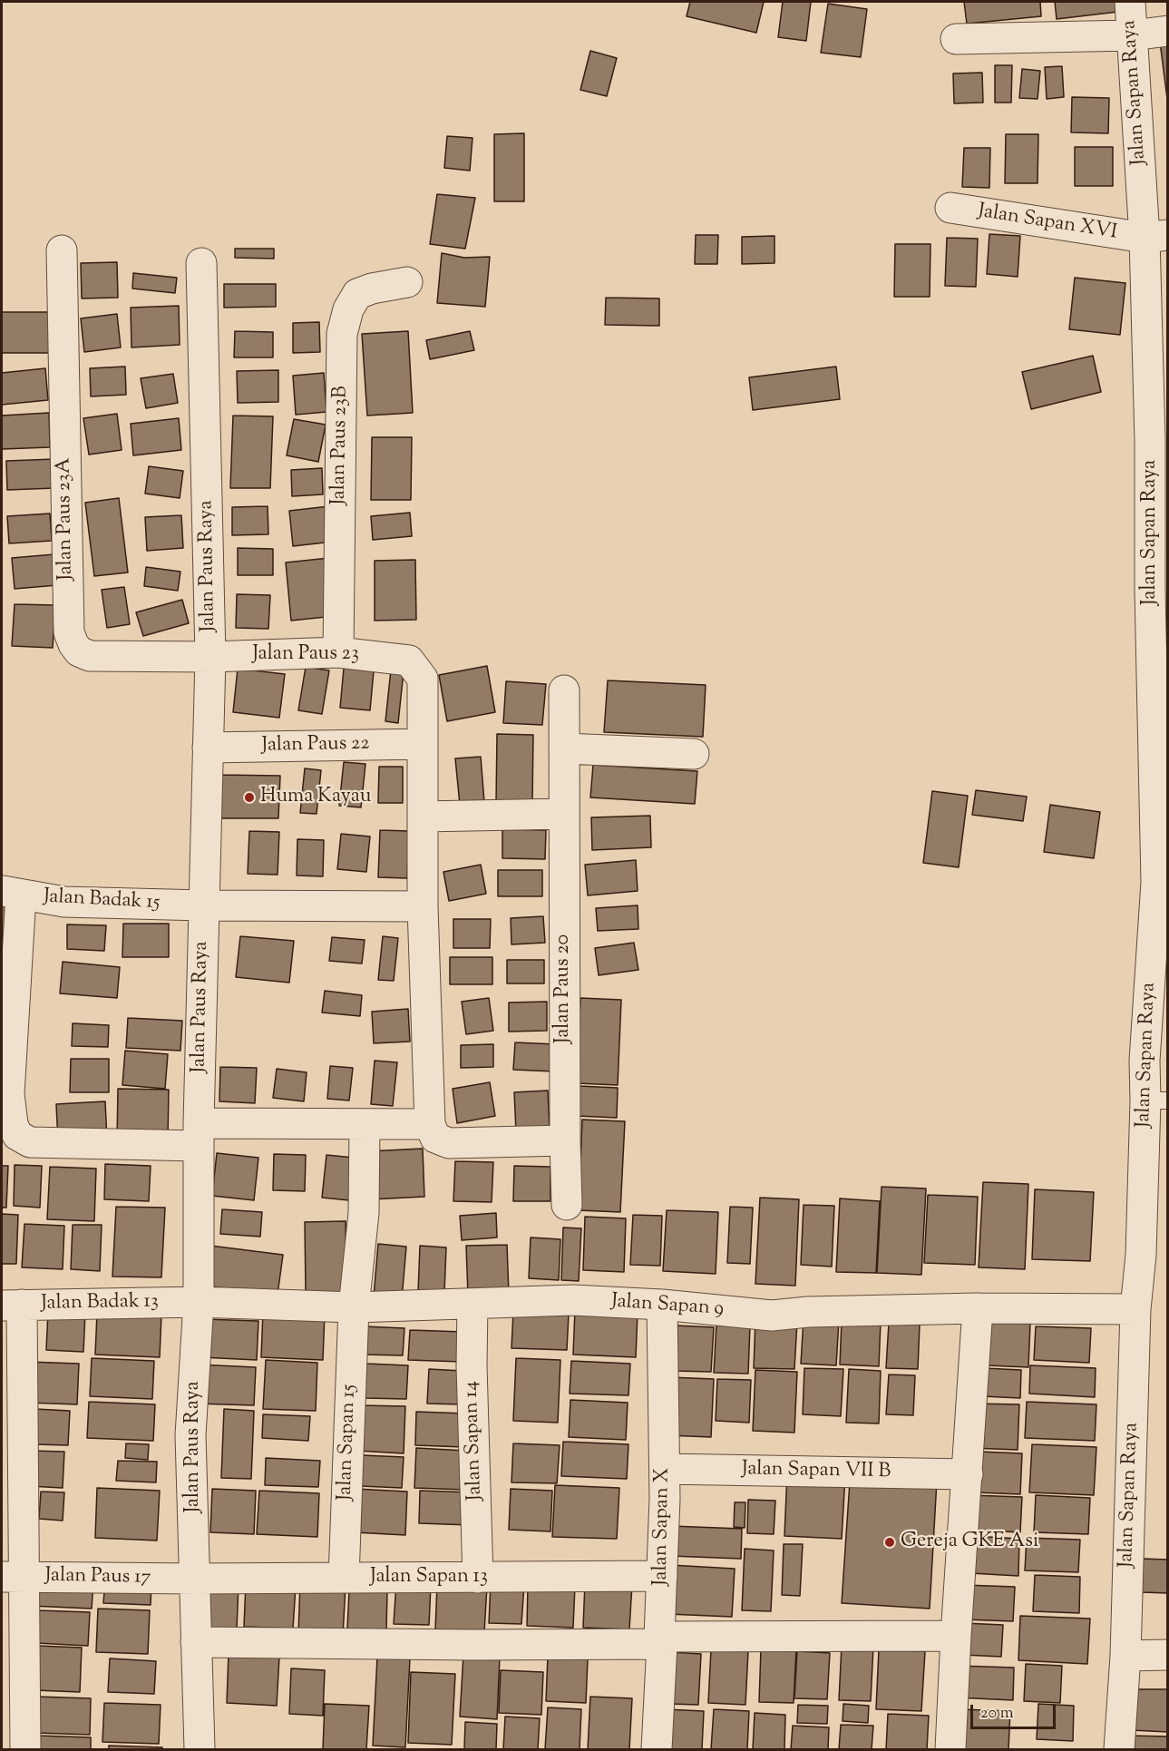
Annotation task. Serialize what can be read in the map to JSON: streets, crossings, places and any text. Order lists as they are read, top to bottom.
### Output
{
  "streets": {
    "street": [
      "Jalan Sapan Raya",
      "Jalan Sapan XVI",
      "Jalan Paus 23B",
      "Jalan Paus 23A",
      "Jalan Paus Raya",
      "Jalan Paus 23",
      "Jalan Paus 22",
      "Jalan Badak 15",
      "Jalan Paus 20",
      "Jalan Badak 13",
      "Jalan Sapan 9",
      "Jalan Sapan 14",
      "Jalan Sapan 15",
      "Jalan Sapan VII B",
      "Jalan Sapan X",
      "Jalan Paus 17",
      "Jalan Sapan 13"
    ]
  },
  "crossings": [
    ["Jalan Sapan Raya", "Jalan Sapan XVI"],
    ["Jalan Sapan Raya", "Jalan Sapan 9"],
    ["Jalan Paus 23B", "Jalan Paus 23"],
    ["Jalan Paus 23A", "Jalan Paus Raya"],
    ["Jalan Paus 23A", "Jalan Paus 23"],
    ["Jalan Paus Raya", "Jalan Paus 23"],
    ["Jalan Paus Raya", "Jalan Paus 22"],
    ["Jalan Paus Raya", "Jalan Badak 15"],
    ["Jalan Paus Raya", "Jalan Badak 13"],
    ["Jalan Paus Raya", "Jalan Sapan 9"],
    ["Jalan Paus Raya", "Jalan Paus 17"],
    ["Jalan Paus Raya", "Jalan Sapan 13"],
    ["Jalan Paus 23", "Jalan Paus 22"],
    ["Jalan Badak 13", "Jalan Sapan 9"],
    ["Jalan Sapan 9", "Jalan Sapan 14"],
    ["Jalan Sapan 9", "Jalan Sapan 15"],
    ["Jalan Sapan 9", "Jalan Sapan X"],
    ["Jalan Sapan 14", "Jalan Sapan 13"],
    ["Jalan Sapan 15", "Jalan Sapan 13"],
    ["Jalan Sapan VII B", "Jalan Sapan X"],
    ["Jalan Sapan X", "Jalan Sapan 13"],
    ["Jalan Paus 17", "Jalan Sapan 13"]
  ],
  "places": ["Huma Kayau", "Gereja GKE Asi"],
  "scale_bar": "20 m"
}
